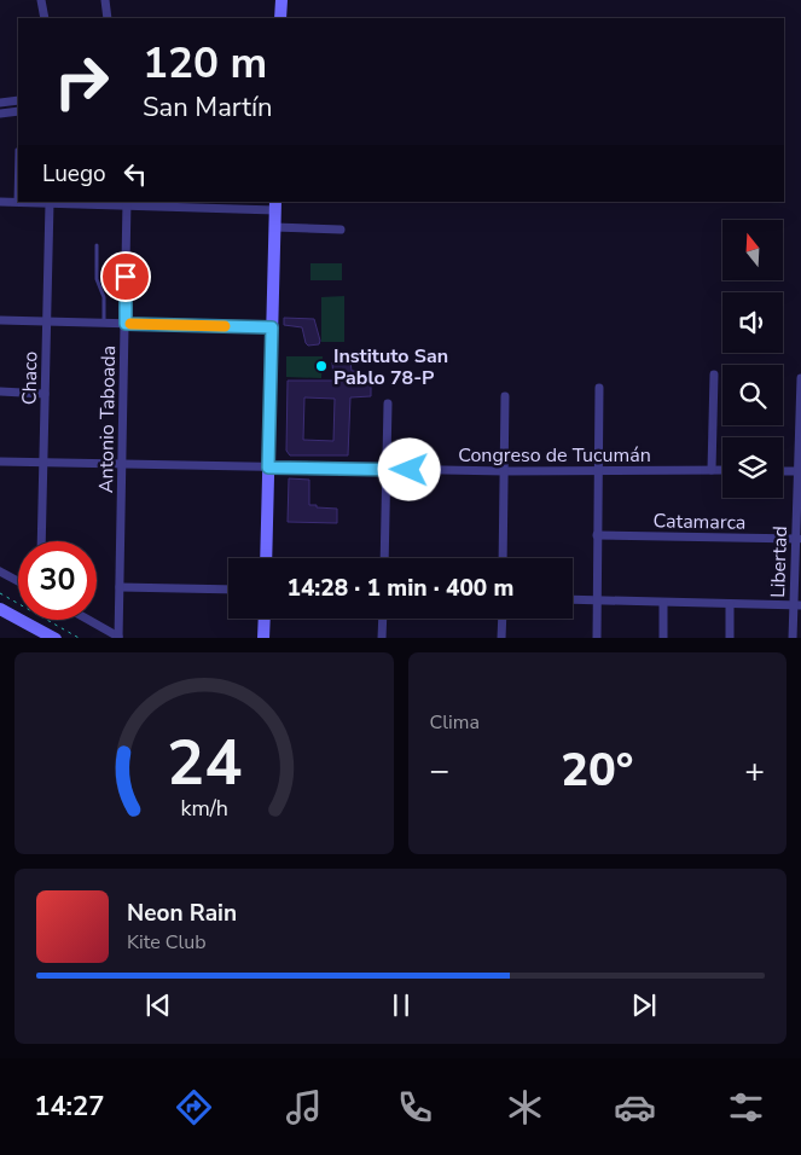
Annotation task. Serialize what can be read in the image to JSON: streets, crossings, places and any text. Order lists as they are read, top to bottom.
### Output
{
  "streets": {
    "street": [
      "Chaco",
      "Antonio Taboada",
      "Congreso de Tucumán",
      "Catamarca",
      "Libertad"
    ]
  },
  "crossings": [
    ["Chaco", "Congreso de Tucumán"],
    ["Antonio Taboada", "Congreso de Tucumán"],
    ["Catamarca", "Libertad"]
  ],
  "places": ["Instituto San Pablo 78-P"],
  "north": "top",
  "page": {
    "turn": ["120 m", "San Martín"],
    "then": "Luego",
    "limit": "30",
    "trip": "14:28 · 1 min · 400 m",
    "tile": "Clima",
    "heat": ["−", "20°", "+"],
    "song": ["Neon Rain", "Kite Club"],
    "tabs": "14:27",
    "gauge": ["24", "km/h"]
  }
}
